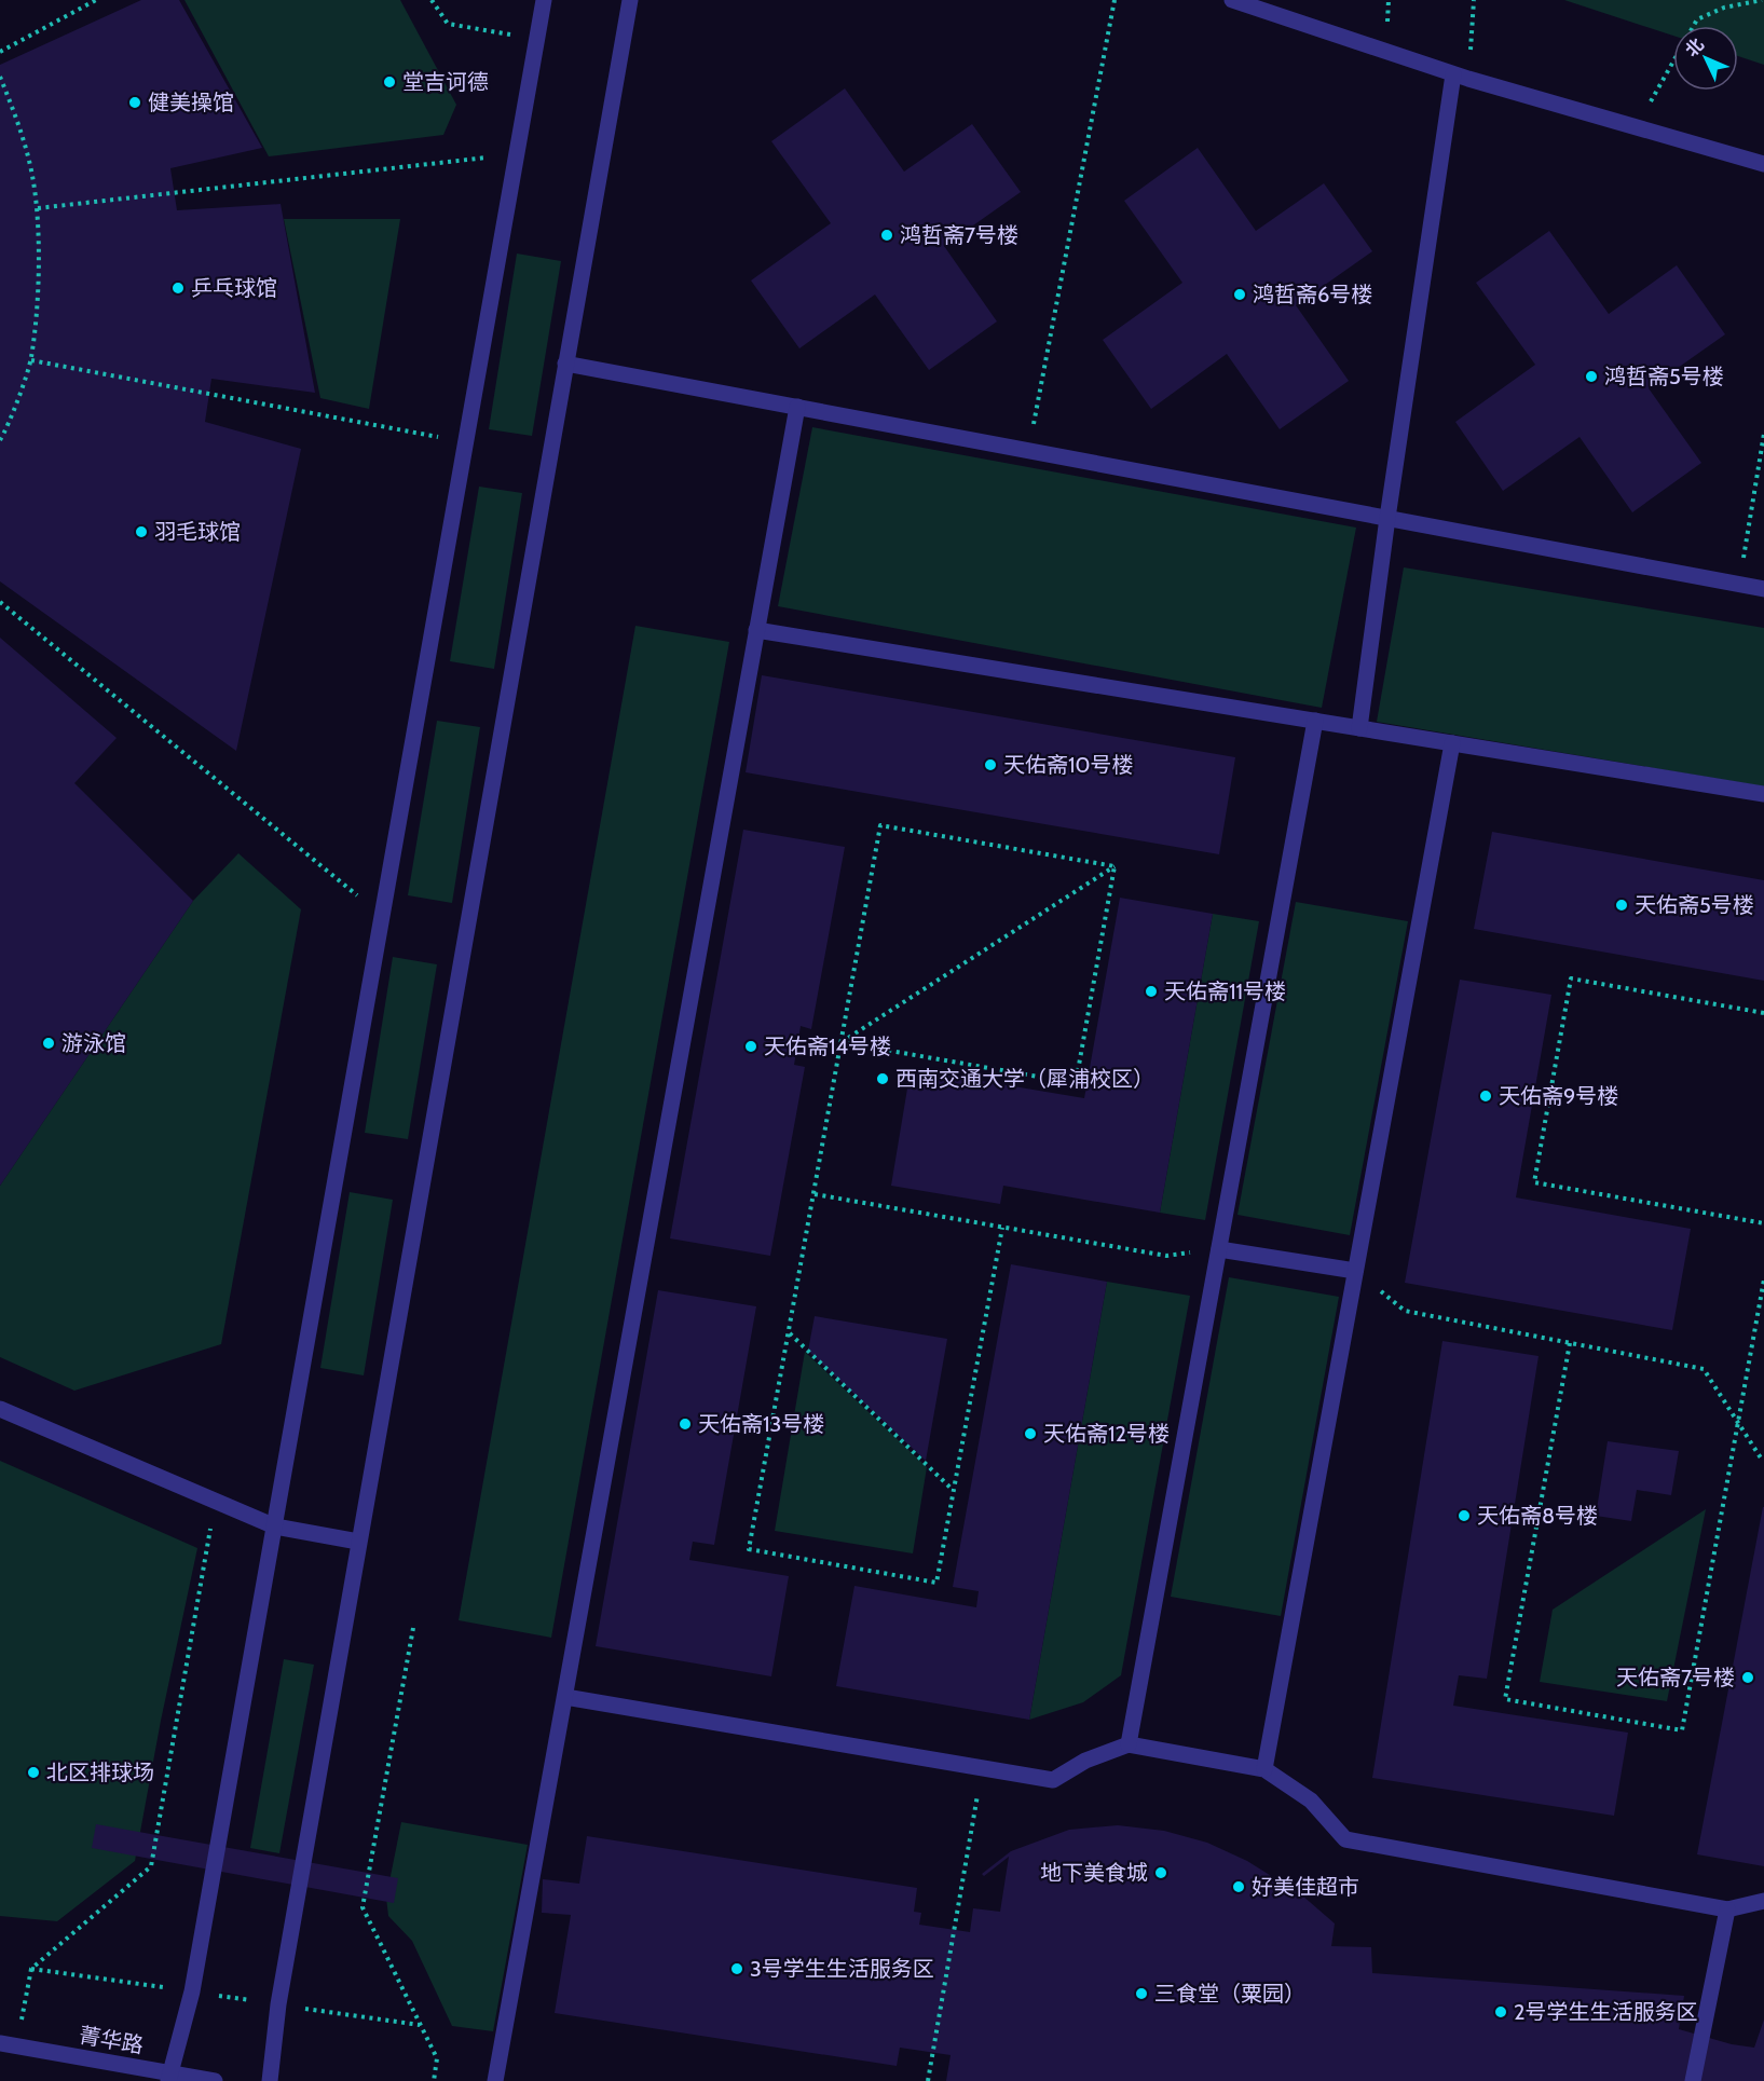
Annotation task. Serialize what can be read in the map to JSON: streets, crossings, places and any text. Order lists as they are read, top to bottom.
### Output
{
  "streets": {
    "street": ["菁华路"]
  },
  "places": [
    "堂吉诃德",
    "健美操馆",
    "鸿哲斋7号楼",
    "乒乓球馆",
    "鸿哲斋6号楼",
    "鸿哲斋5号楼",
    "羽毛球馆",
    "天佑斋10号楼",
    "天佑斋5号楼",
    "天佑斋11号楼",
    "游泳馆",
    "天佑斋14号楼",
    "西南交通大学（犀浦校区）",
    "天佑斋9号楼",
    "天佑斋13号楼",
    "天佑斋12号楼",
    "天佑斋8号楼",
    "天佑斋7号楼",
    "北区排球场",
    "地下美食城",
    "好美佳超市",
    "3号学生生活服务区",
    "三食堂（粟园）",
    "2号学生生活服务区"
  ],
  "north": "top left"
}
